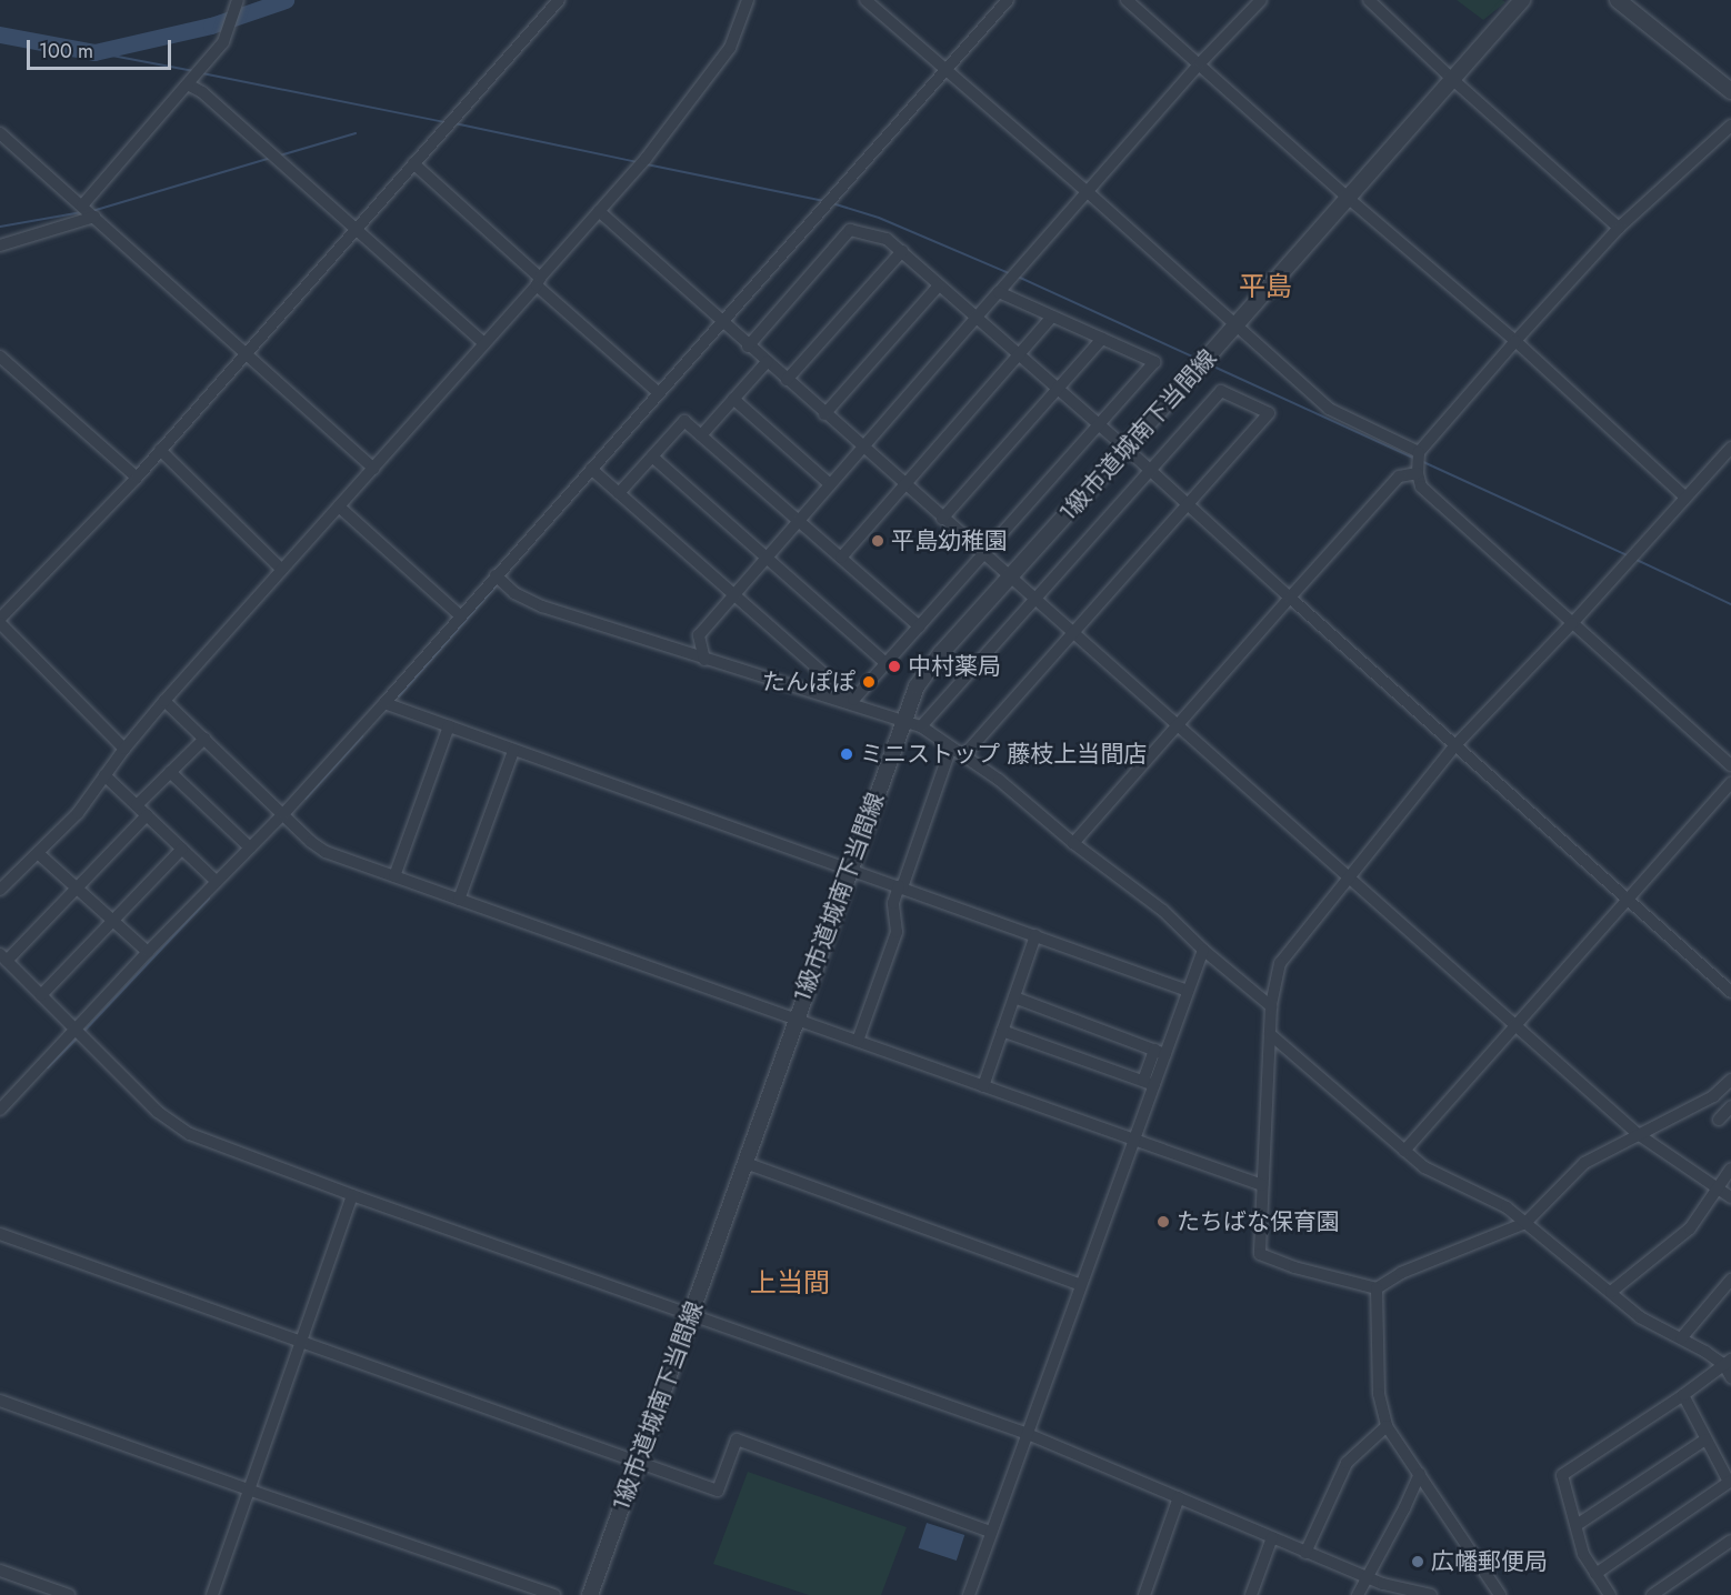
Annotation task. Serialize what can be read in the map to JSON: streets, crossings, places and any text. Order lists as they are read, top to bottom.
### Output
{
  "streets": {
    "street": ["1級市道城南下当間線"]
  },
  "districts": ["平島", "上当間"],
  "places": [
    "平島幼稚園",
    "中村薬局",
    "たんぽぽ",
    "ミニストップ 藤枝上当間店",
    "たちばな保育園",
    "広幡郵便局"
  ],
  "scale_bar": "100 m"
}
